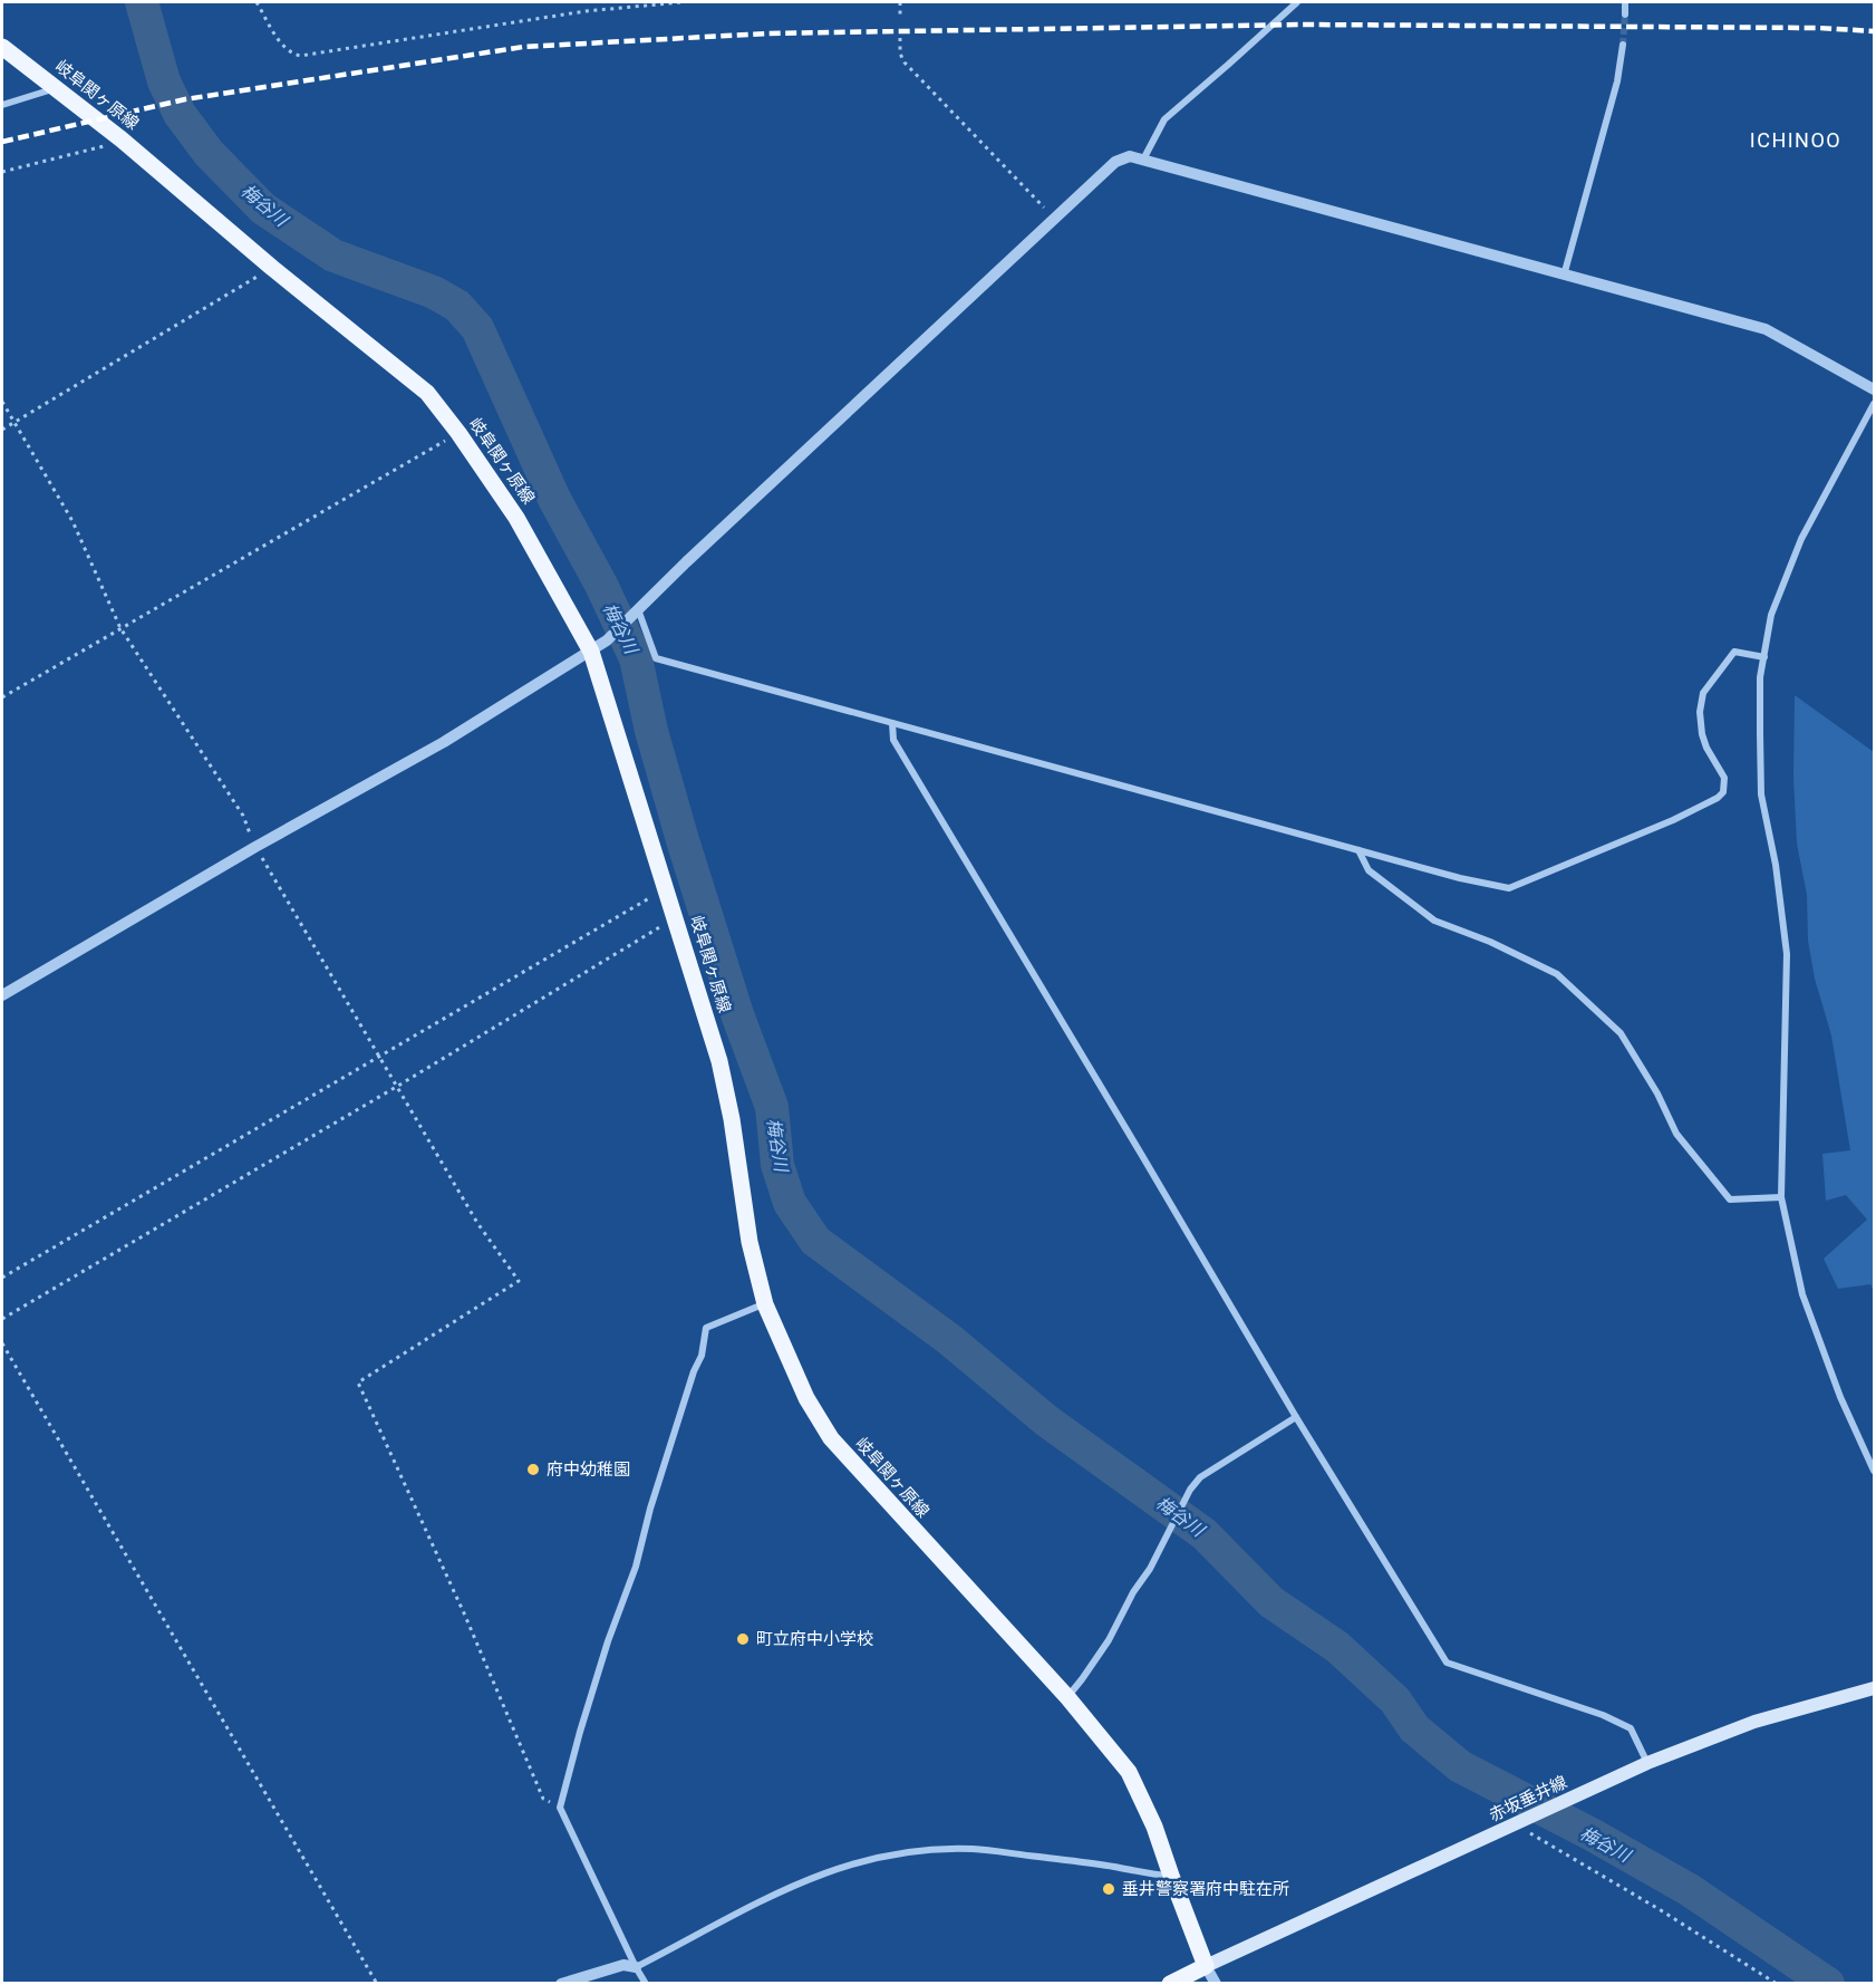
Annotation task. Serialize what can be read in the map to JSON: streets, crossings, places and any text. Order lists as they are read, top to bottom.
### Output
{
  "streets": {
    "main road": ["岐阜関ヶ原線", "赤坂垂井線"]
  },
  "crossings": [
    ["岐阜関ヶ原線", "赤坂垂井線"]
  ],
  "districts": ["ICHINOO"],
  "water": ["梅谷川"],
  "places": ["府中幼稚園", "町立府中小学校", "垂井警察署府中駐在所"]
}
